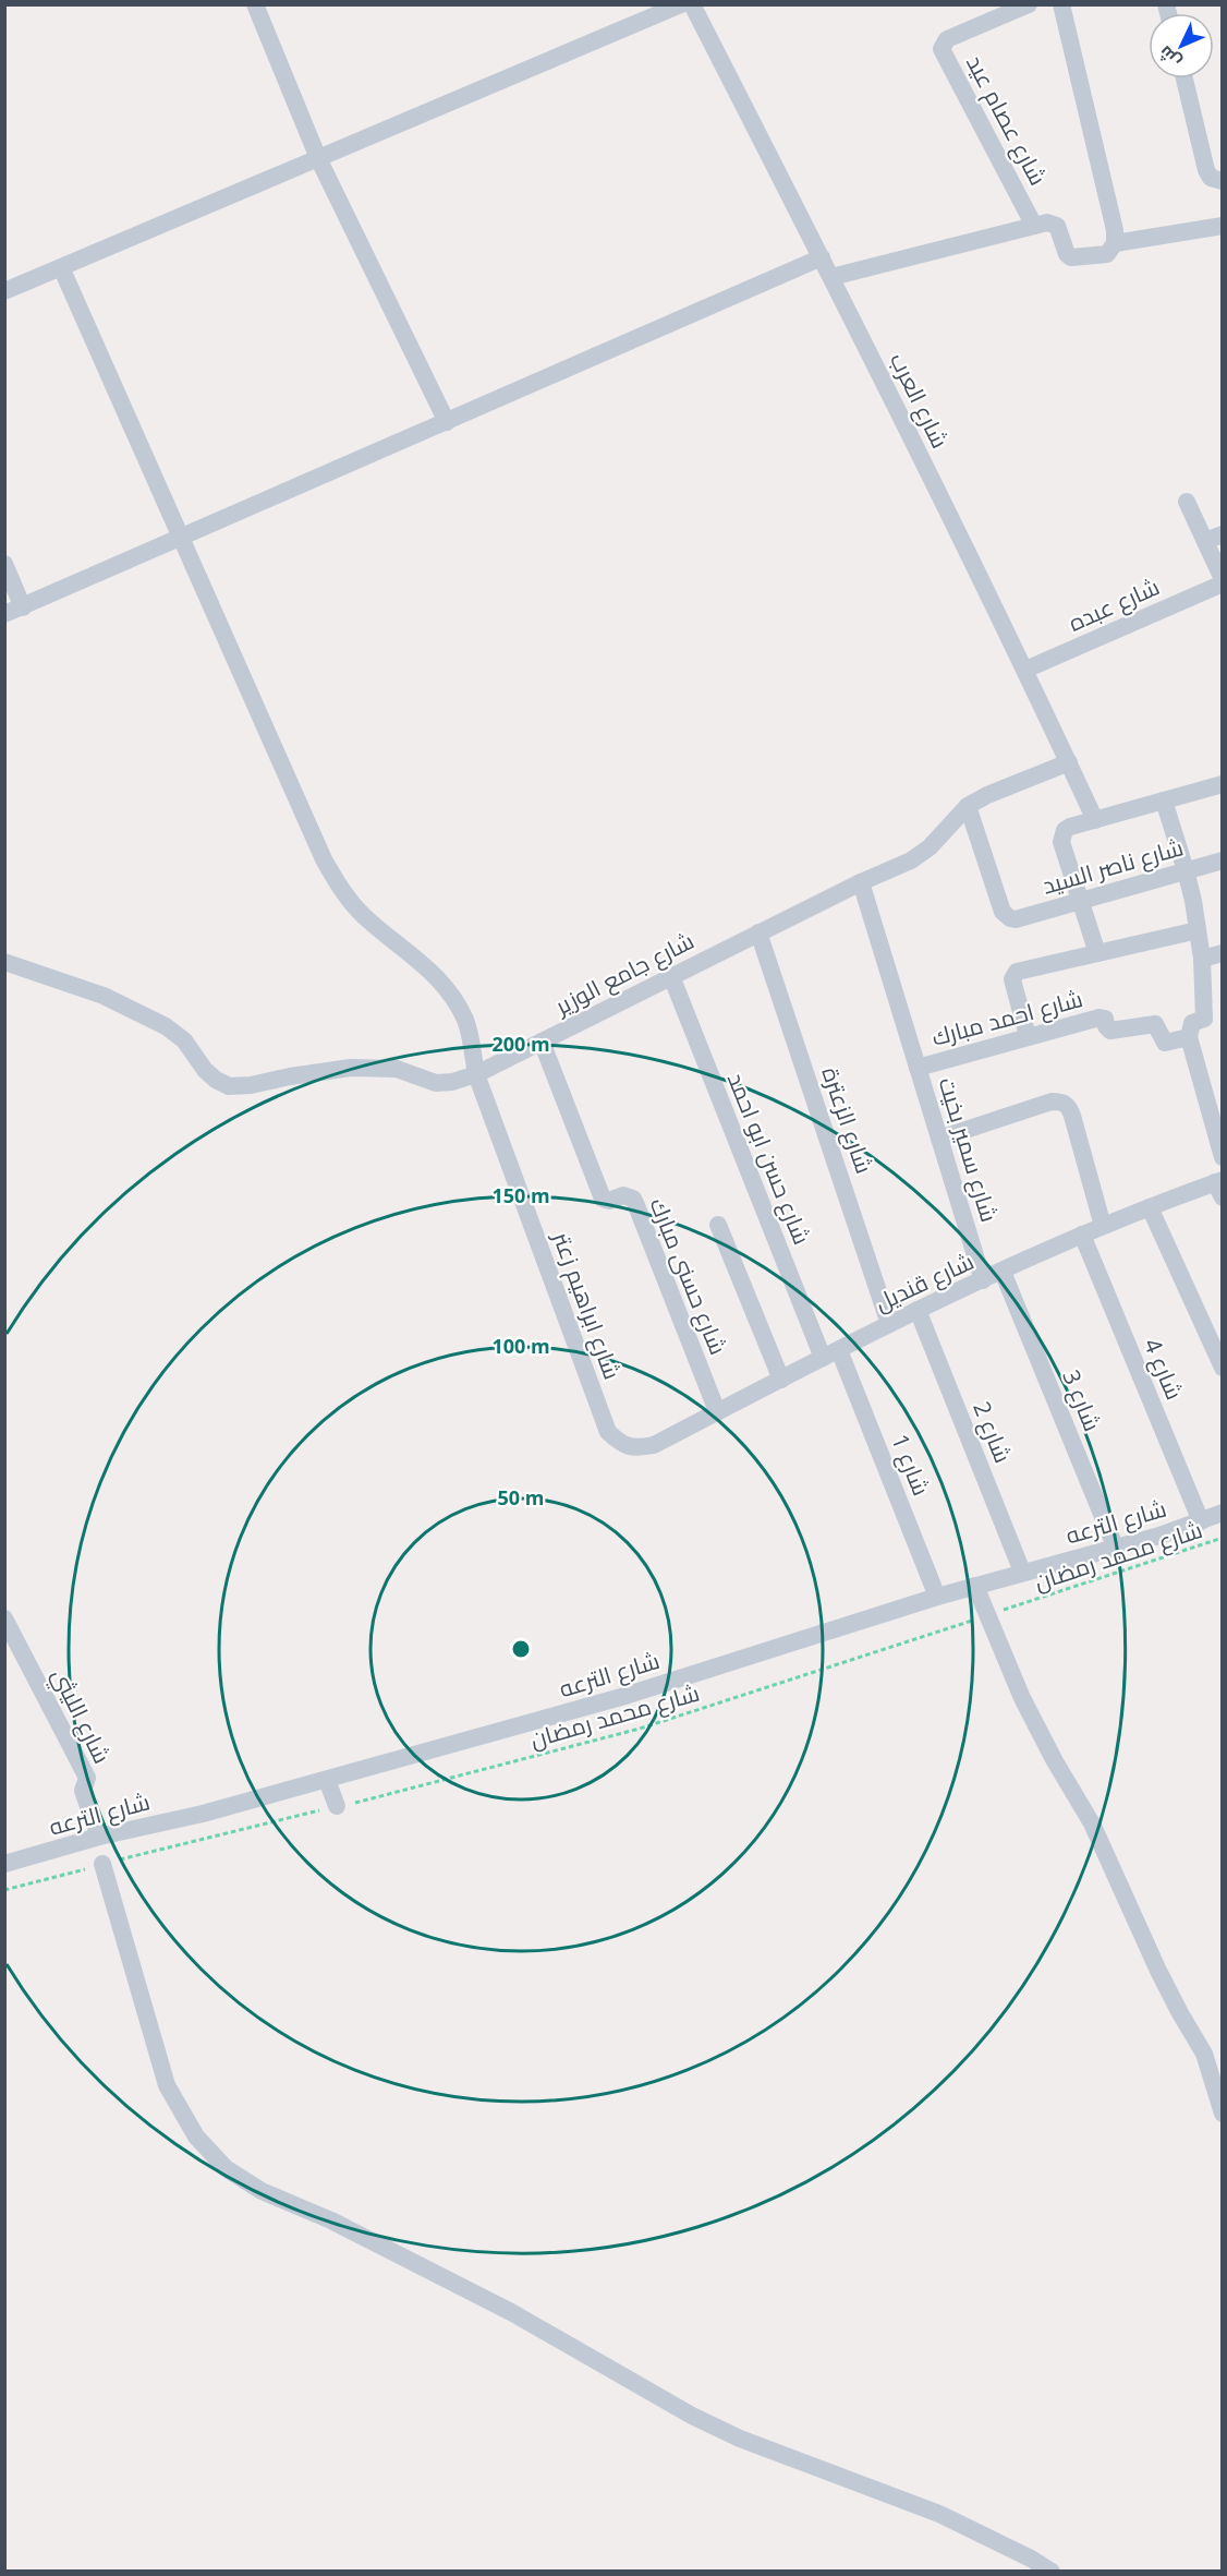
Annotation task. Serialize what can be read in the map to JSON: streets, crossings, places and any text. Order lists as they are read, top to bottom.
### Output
{
  "streets": {
    "street": [
      "شارع عصام عيد",
      "شارع العرب",
      "شارع عبده",
      "شارع ناصر السيد",
      "شارع جامع الوزير",
      "شارع احمد مبارك",
      "شارع الزعترة",
      "شارع سمير بخيت",
      "شارع حسن ابو احمد",
      "شارع حسنى مبارك",
      "شارع قنديل",
      "شارع ابراهيم زعتر",
      "شارع 4",
      "شارع 3",
      "شارع 2",
      "شارع 1",
      "شارع الترعه",
      "شارع الليثي"
    ],
    "path": ["شارع محمد رمضان"]
  },
  "crossings": [
    ["شارع العرب", "شارع عبده"],
    ["شارع العرب", "شارع جامع الوزير"],
    ["شارع ناصر السيد", "شارع جامع الوزير"],
    ["شارع جامع الوزير", "شارع الزعترة"],
    ["شارع جامع الوزير", "شارع سمير بخيت"],
    ["شارع جامع الوزير", "شارع حسن ابو احمد"],
    ["شارع جامع الوزير", "شارع حسنى مبارك"],
    ["شارع جامع الوزير", "شارع ابراهيم زعتر"],
    ["شارع احمد مبارك", "شارع سمير بخيت"],
    ["شارع الزعترة", "شارع قنديل"],
    ["شارع سمير بخيت", "شارع قنديل"],
    ["شارع حسن ابو احمد", "شارع قنديل"],
    ["شارع حسن ابو احمد", "شارع 1"],
    ["شارع حسنى مبارك", "شارع قنديل"],
    ["شارع قنديل", "شارع ابراهيم زعتر"],
    ["شارع قنديل", "شارع 4"],
    ["شارع قنديل", "شارع 3"],
    ["شارع قنديل", "شارع 2"],
    ["شارع قنديل", "شارع 1"],
    ["شارع 4", "شارع الترعه"],
    ["شارع 3", "شارع الترعه"],
    ["شارع 2", "شارع الترعه"],
    ["شارع 1", "شارع الترعه"],
    ["شارع الترعه", "شارع الليثي"]
  ],
  "north": "bottom left",
  "rings": [
    "200 m",
    "150 m",
    "100 m",
    "50 m"
  ]
}
